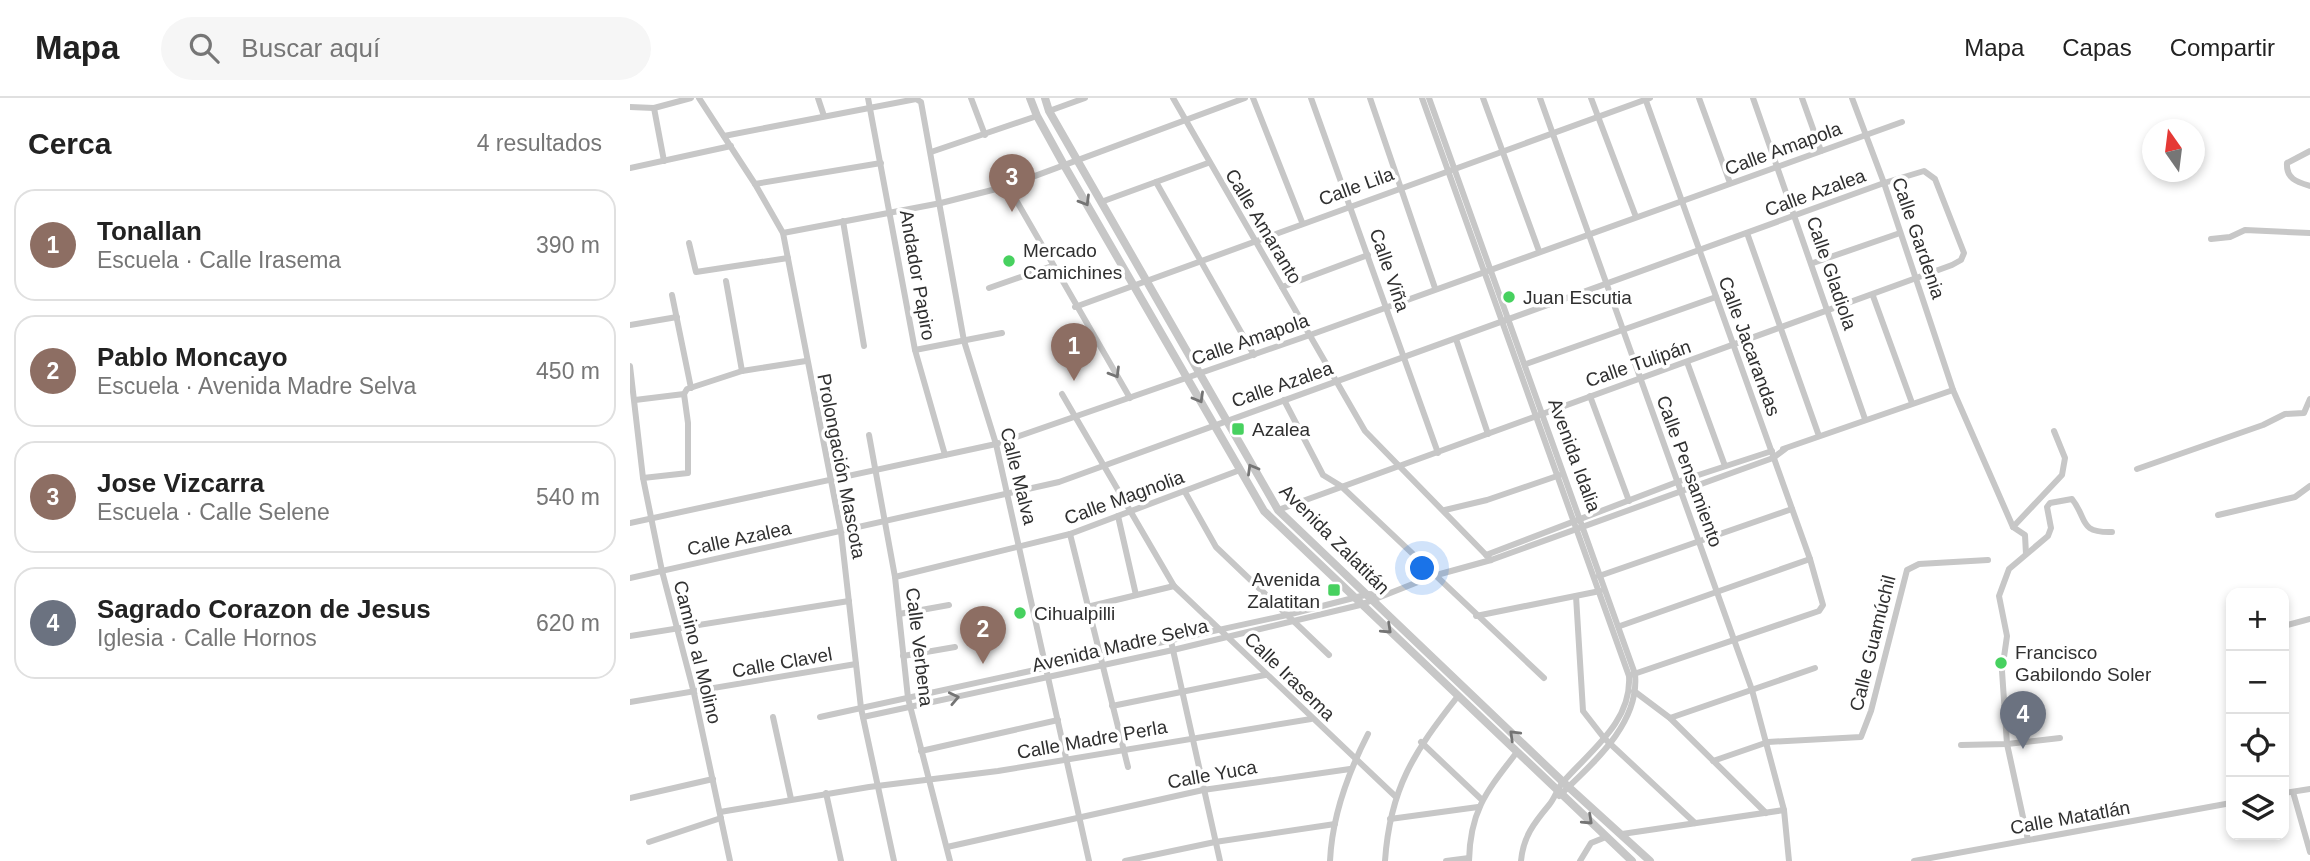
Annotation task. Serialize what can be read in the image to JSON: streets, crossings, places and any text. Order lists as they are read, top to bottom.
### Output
{
  "streets": {
    "street": [
      "Calle Amapola",
      "Calle Lila",
      "Calle Azalea",
      "Calle Amaranto",
      "Calle Gardenia",
      "Calle Viña",
      "Calle Gladiola",
      "Andador Papiro",
      "Calle Jacarandas",
      "Calle Tulipán",
      "Avenida Idalia",
      "Prolongación Mascota",
      "Calle Pensamiento",
      "Calle Malva",
      "Calle Magnolia",
      "Avenida Zalatitán",
      "Calle Guamúchil",
      "Avenida Madre Selva",
      "Calle Verbena",
      "Camino al Molino",
      "Calle Clavel",
      "Calle Irasema",
      "Calle Madre Perla",
      "Calle Yuca",
      "Calle Matatlán"
    ]
  },
  "crossings": [
    ["Calle Amapola", "Calle Amaranto"],
    ["Calle Amapola", "Calle Gardenia"],
    ["Calle Amapola", "Calle Viña"],
    ["Calle Amapola", "Calle Gladiola"],
    ["Calle Amapola", "Andador Papiro"],
    ["Calle Amapola", "Calle Jacarandas"],
    ["Calle Amapola", "Avenida Idalia"],
    ["Calle Amapola", "Prolongación Mascota"],
    ["Calle Amapola", "Calle Pensamiento"],
    ["Calle Amapola", "Calle Malva"],
    ["Calle Amapola", "Avenida Zalatitán"],
    ["Calle Amapola", "Calle Verbena"],
    ["Calle Amapola", "Camino al Molino"],
    ["Calle Amapola", "Calle Irasema"],
    ["Calle Lila", "Calle Amaranto"],
    ["Calle Lila", "Calle Viña"],
    ["Calle Lila", "Calle Jacarandas"],
    ["Calle Lila", "Avenida Idalia"],
    ["Calle Lila", "Calle Pensamiento"],
    ["Calle Lila", "Avenida Zalatitán"],
    ["Calle Azalea", "Calle Amaranto"],
    ["Calle Azalea", "Calle Gardenia"],
    ["Calle Azalea", "Calle Viña"],
    ["Calle Azalea", "Calle Gladiola"],
    ["Calle Azalea", "Calle Jacarandas"],
    ["Calle Azalea", "Calle Tulipán"],
    ["Calle Azalea", "Avenida Idalia"],
    ["Calle Azalea", "Prolongación Mascota"],
    ["Calle Azalea", "Calle Pensamiento"],
    ["Calle Azalea", "Calle Malva"],
    ["Calle Azalea", "Avenida Zalatitán"],
    ["Calle Azalea", "Calle Verbena"],
    ["Calle Azalea", "Camino al Molino"],
    ["Calle Azalea", "Calle Irasema"],
    ["Calle Amaranto", "Calle Tulipán"],
    ["Calle Amaranto", "Avenida Madre Selva"],
    ["Calle Gardenia", "Calle Tulipán"],
    ["Calle Gardenia", "Avenida Madre Selva"],
    ["Calle Viña", "Calle Tulipán"],
    ["Calle Gladiola", "Calle Tulipán"],
    ["Calle Gladiola", "Avenida Madre Selva"],
    ["Calle Jacarandas", "Calle Tulipán"],
    ["Calle Jacarandas", "Calle Pensamiento"],
    ["Calle Jacarandas", "Avenida Madre Selva"],
    ["Calle Tulipán", "Avenida Idalia"],
    ["Calle Tulipán", "Calle Pensamiento"],
    ["Calle Tulipán", "Avenida Zalatitán"],
    ["Avenida Idalia", "Avenida Zalatitán"],
    ["Avenida Idalia", "Avenida Madre Selva"],
    ["Prolongación Mascota", "Avenida Madre Selva"],
    ["Prolongación Mascota", "Calle Clavel"],
    ["Prolongación Mascota", "Calle Madre Perla"],
    ["Calle Pensamiento", "Calle Guamúchil"],
    ["Calle Pensamiento", "Avenida Madre Selva"],
    ["Calle Malva", "Calle Magnolia"],
    ["Calle Malva", "Avenida Madre Selva"],
    ["Calle Malva", "Calle Madre Perla"],
    ["Calle Malva", "Calle Yuca"],
    ["Calle Magnolia", "Avenida Zalatitán"],
    ["Calle Magnolia", "Calle Verbena"],
    ["Calle Magnolia", "Calle Irasema"],
    ["Avenida Zalatitán", "Avenida Madre Selva"],
    ["Avenida Madre Selva", "Calle Verbena"],
    ["Avenida Madre Selva", "Calle Irasema"],
    ["Calle Verbena", "Calle Madre Perla"],
    ["Calle Verbena", "Calle Yuca"],
    ["Camino al Molino", "Calle Clavel"],
    ["Camino al Molino", "Calle Madre Perla"],
    ["Calle Irasema", "Calle Madre Perla"]
  ],
  "places": {
    "other": [
      "Mercado Camichines",
      "Juan Escutia",
      "Cihualpilli",
      "Francisco Gabilondo Soler"
    ],
    "transit": ["Azalea", "Avenida Zalatitan"]
  },
  "north": "top",
  "page": {
    "header": "Mapa",
    "search": "Buscar aquí",
    "nav": ["Mapa", "Capas", "Compartir"],
    "heading": ["Cerca", "4 resultados"],
    "pins": [
      "3",
      "1",
      "2",
      "4"
    ],
    "list": [
      {
        "mark": "1",
        "name": "Tonallan",
        "note": "Escuela · Calle Irasema",
        "value": "390 m"
      },
      {
        "mark": "2",
        "name": "Pablo Moncayo",
        "note": "Escuela · Avenida Madre Selva",
        "value": "450 m"
      },
      {
        "mark": "3",
        "name": "Jose Vizcarra",
        "note": "Escuela · Calle Selene",
        "value": "540 m"
      },
      {
        "mark": "4",
        "name": "Sagrado Corazon de Jesus",
        "note": "Iglesia · Calle Hornos",
        "value": "620 m"
      }
    ],
    "map_buttons": ["+", "−"]
  }
}
